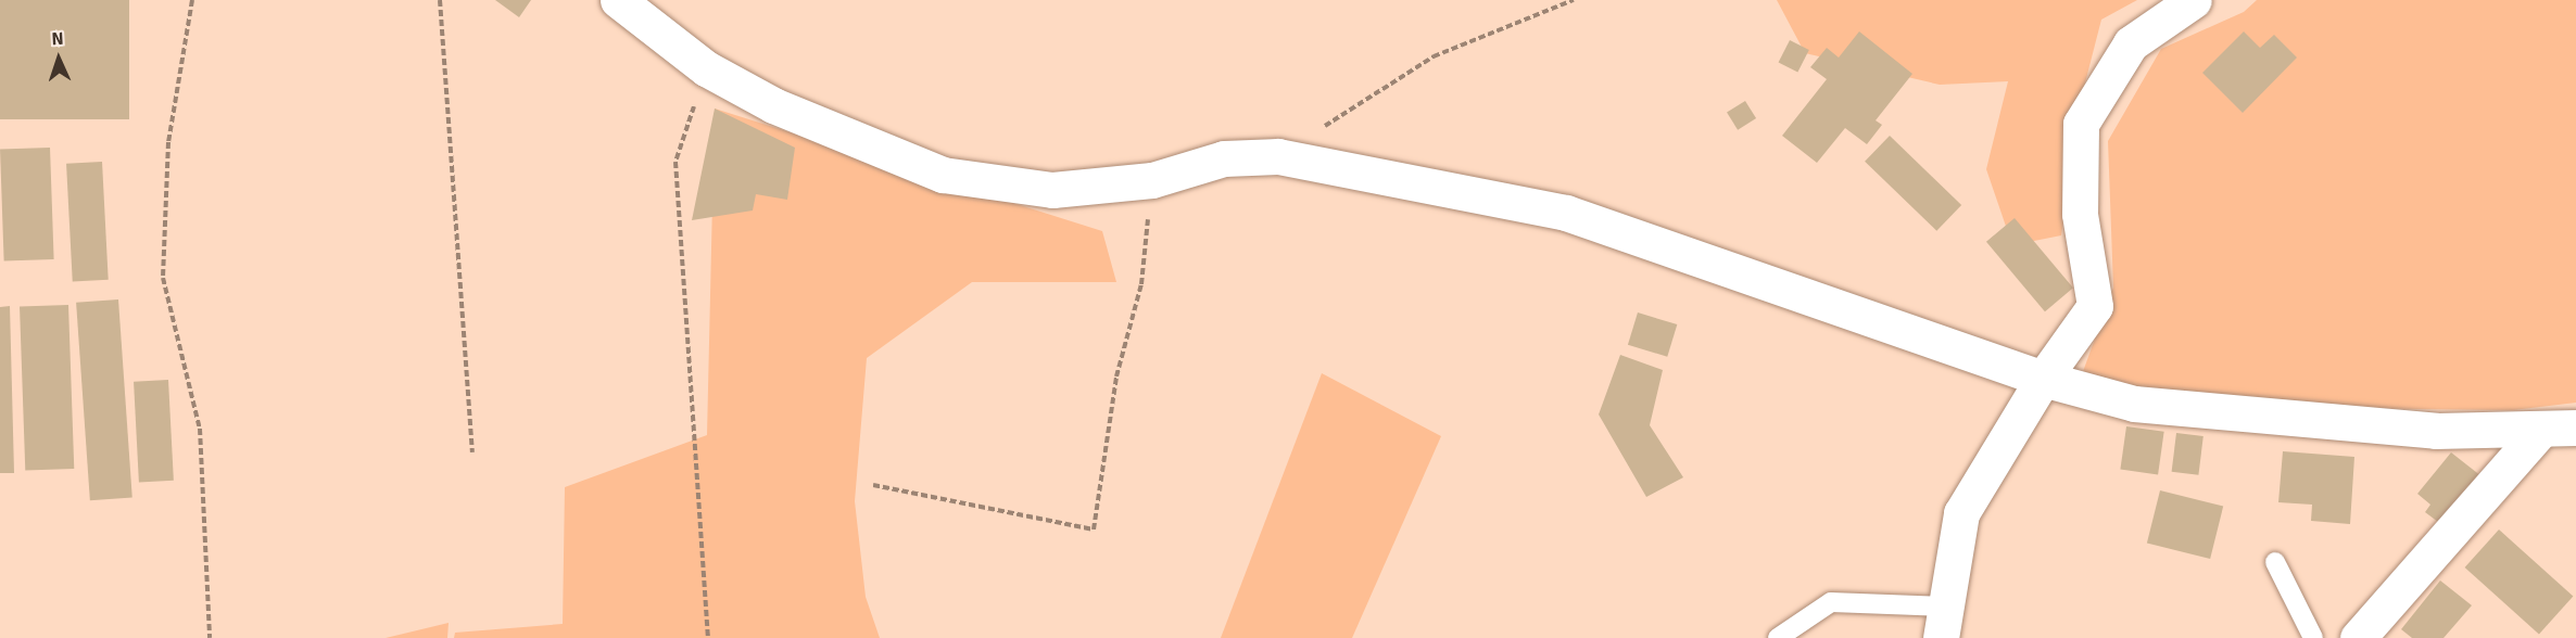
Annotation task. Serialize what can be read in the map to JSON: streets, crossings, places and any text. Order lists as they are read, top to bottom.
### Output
{
  "north": "top"
}
